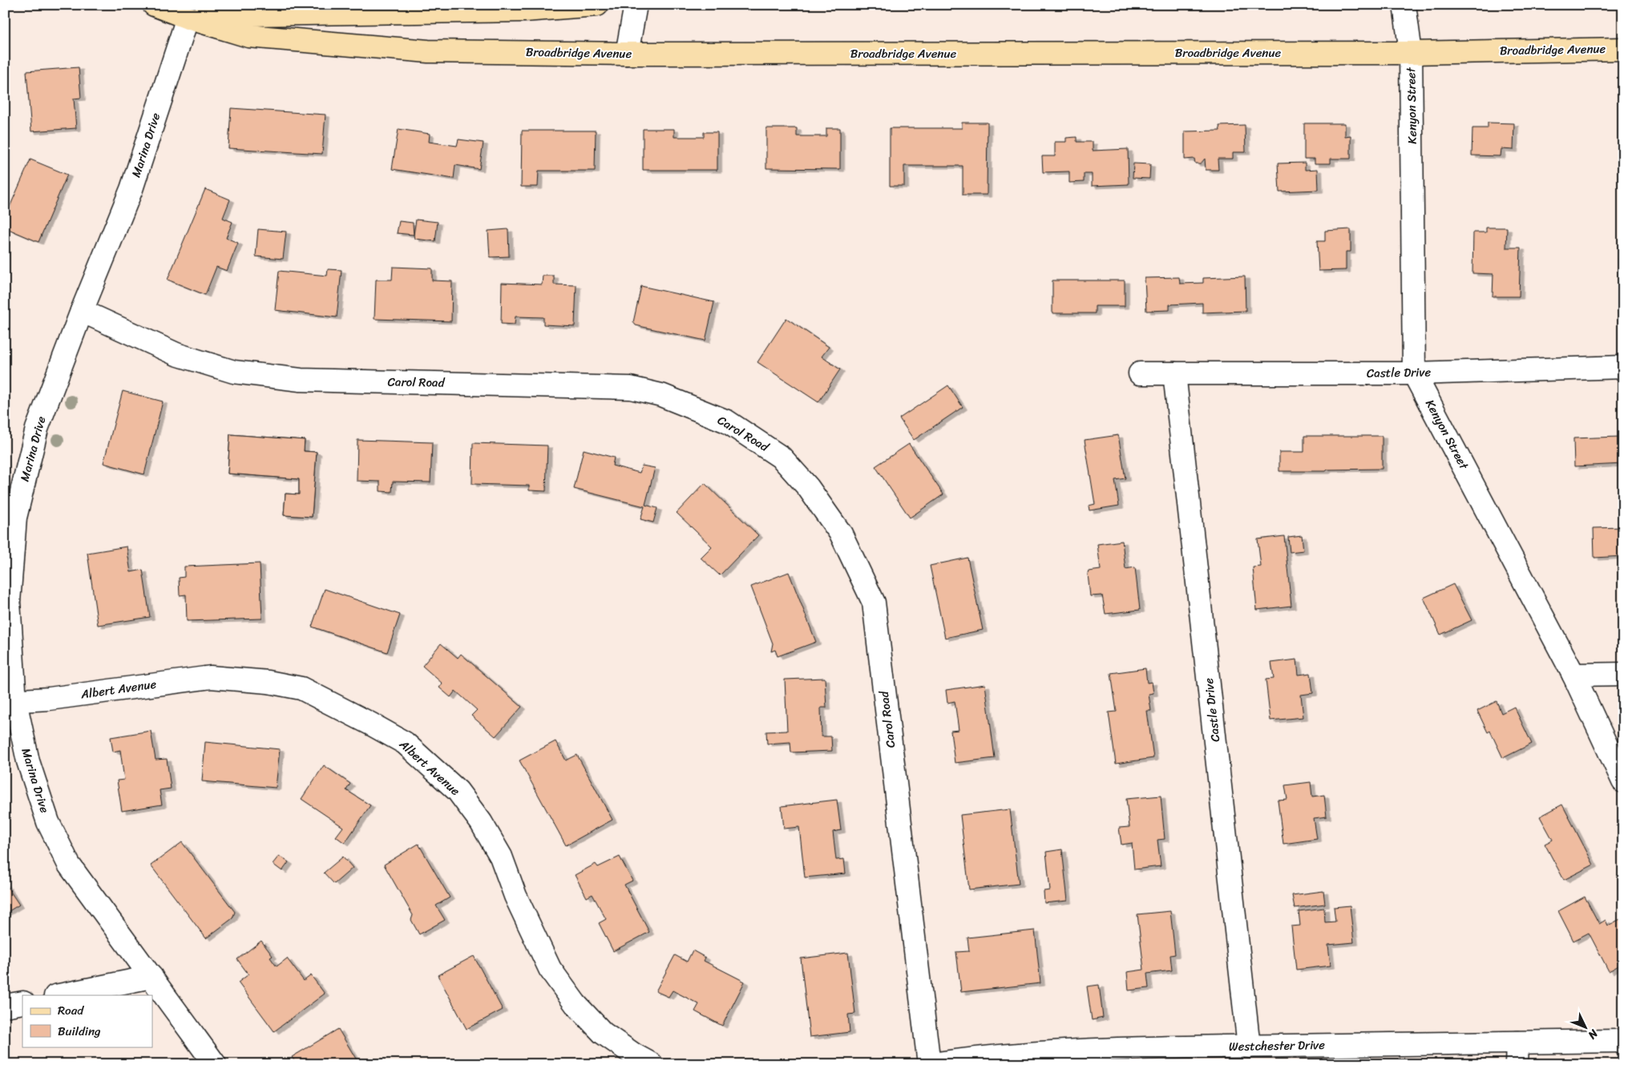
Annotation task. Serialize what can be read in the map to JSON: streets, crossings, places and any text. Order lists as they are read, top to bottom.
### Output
{
  "streets": {
    "main road": ["Broadbridge Avenue"],
    "street": [
      "Kenyon Street",
      "Marina Drive",
      "Castle Drive",
      "Carol Road",
      "Albert Avenue",
      "Westchester Drive"
    ]
  },
  "crossings": [
    ["Broadbridge Avenue", "Kenyon Street"],
    ["Broadbridge Avenue", "Marina Drive"],
    ["Kenyon Street", "Castle Drive"],
    ["Marina Drive", "Carol Road"],
    ["Marina Drive", "Albert Avenue"],
    ["Castle Drive", "Westchester Drive"],
    ["Carol Road", "Westchester Drive"]
  ],
  "legend": ["Road", "Building"],
  "north": "bottom right"
}
